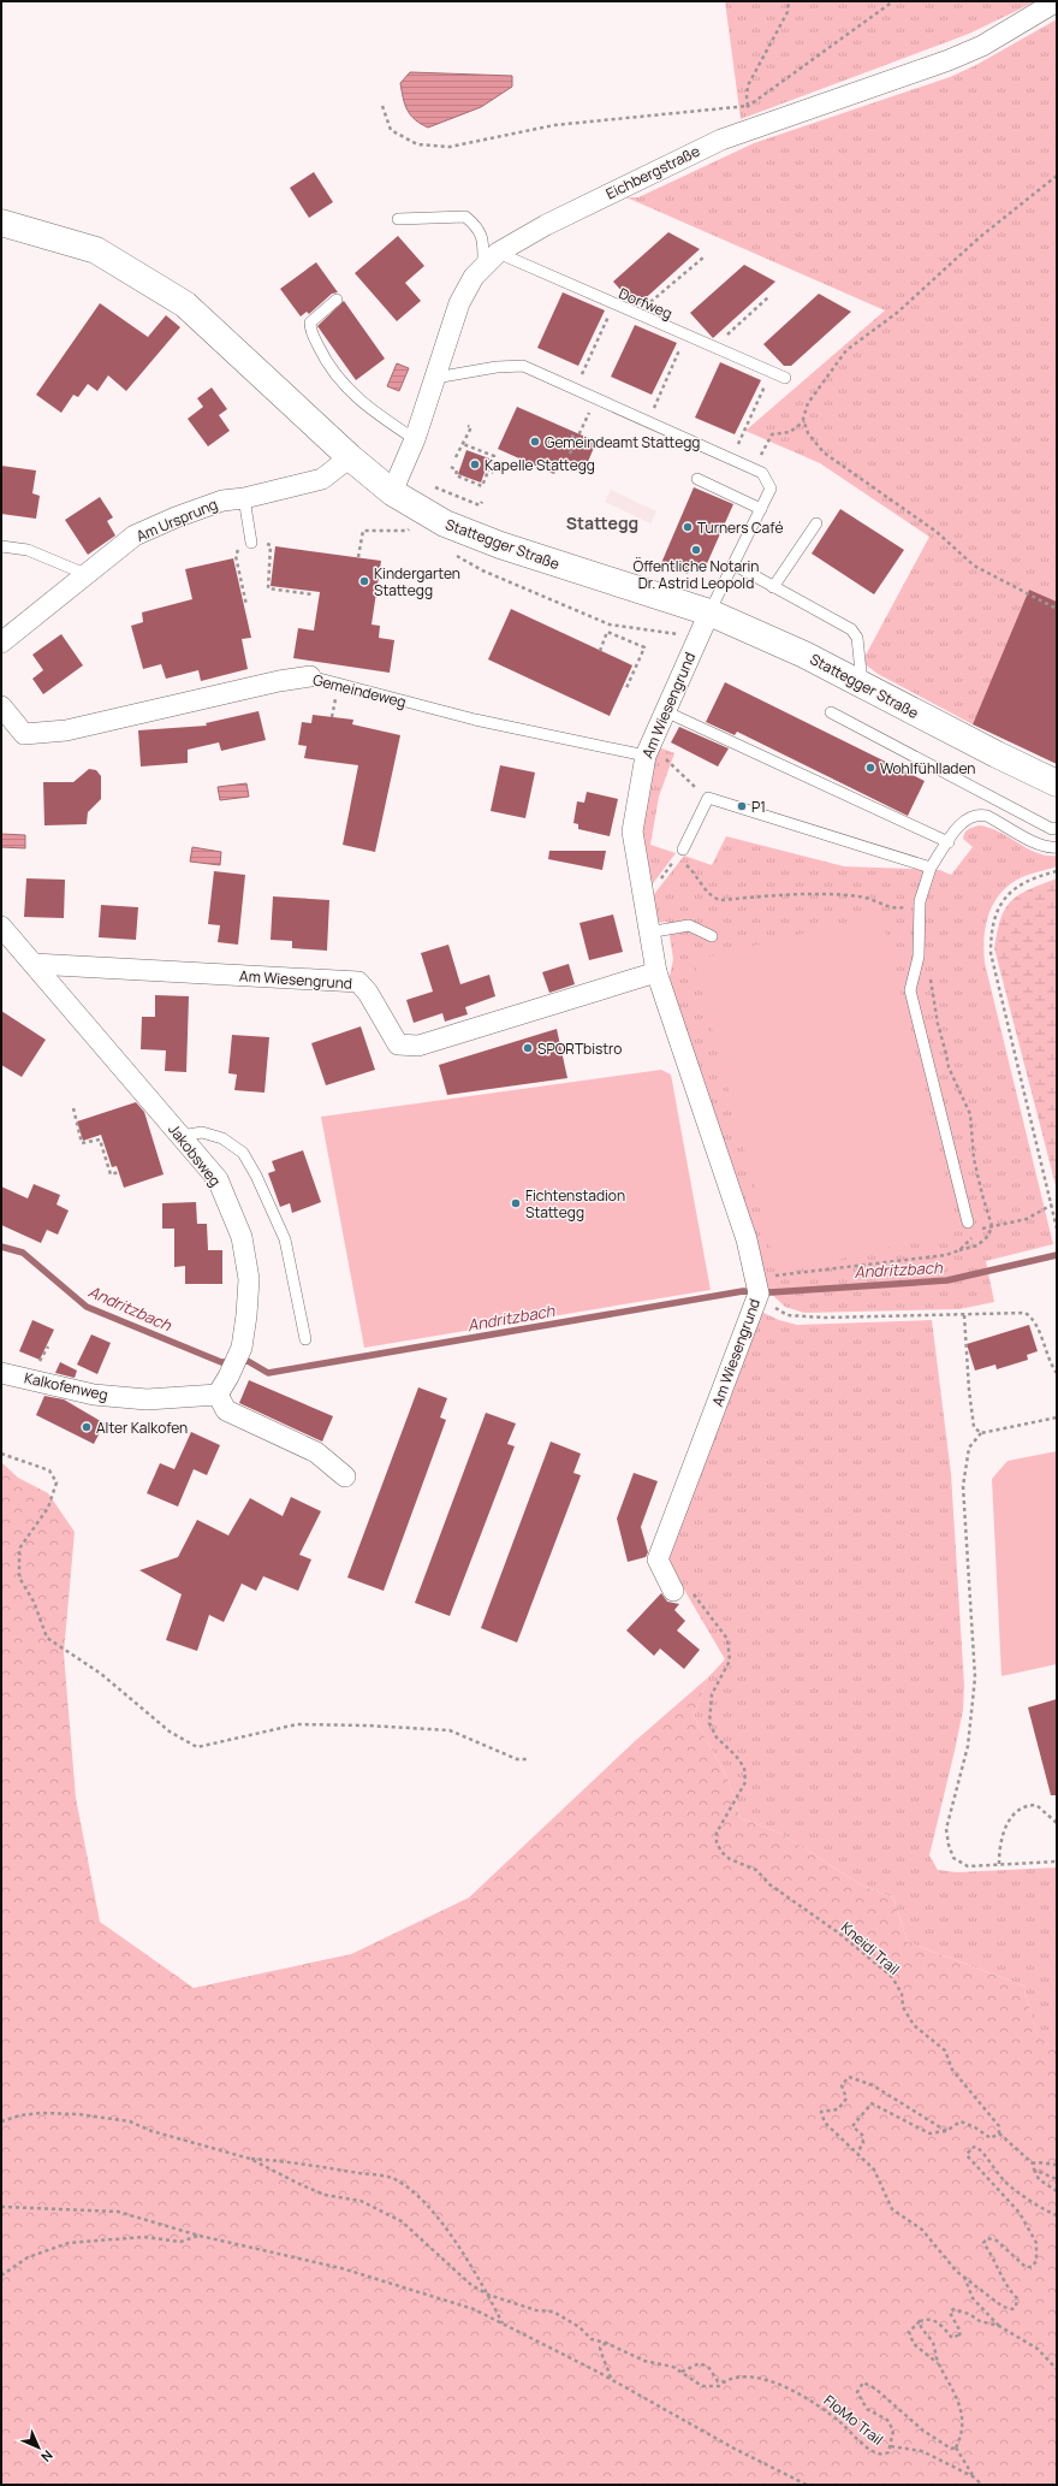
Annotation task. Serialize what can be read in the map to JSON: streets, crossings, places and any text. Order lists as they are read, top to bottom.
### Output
{
  "streets": {
    "main road": ["Stattegger Straße"],
    "street": [
      "Eichbergstraße",
      "Am Ursprung",
      "Gemeindeweg",
      "Am Wiesengrund",
      "Jakobsweg",
      "Kalkofenweg"
    ],
    "lane": ["Dorfweg"],
    "path": ["Kneidi Trail", "FloMo Trail"]
  },
  "crossings": [
    ["Eichbergstraße", "Dorfweg"],
    ["Eichbergstraße", "Stattegger Straße"],
    ["Am Ursprung", "Stattegger Straße"],
    ["Stattegger Straße", "Am Wiesengrund"],
    ["Gemeindeweg", "Am Wiesengrund"],
    ["Am Wiesengrund", "Jakobsweg"],
    ["Am Wiesengrund", "Kneidi Trail"],
    ["Jakobsweg", "Kalkofenweg"]
  ],
  "districts": ["Stattegg"],
  "water": ["Andritzbach"],
  "places": [
    "Gemeindeamt Stattegg",
    "Kapelle Stattegg",
    "Turners Café",
    "Öffentliche Notarin Dr. Astrid Leopold",
    "Kindergarten Stattegg",
    "Wohlfühlladen",
    "P1",
    "SPORTbistro",
    "Fichtenstadion Stattegg",
    "Alter Kalkofen"
  ],
  "north": "bottom right"
}
